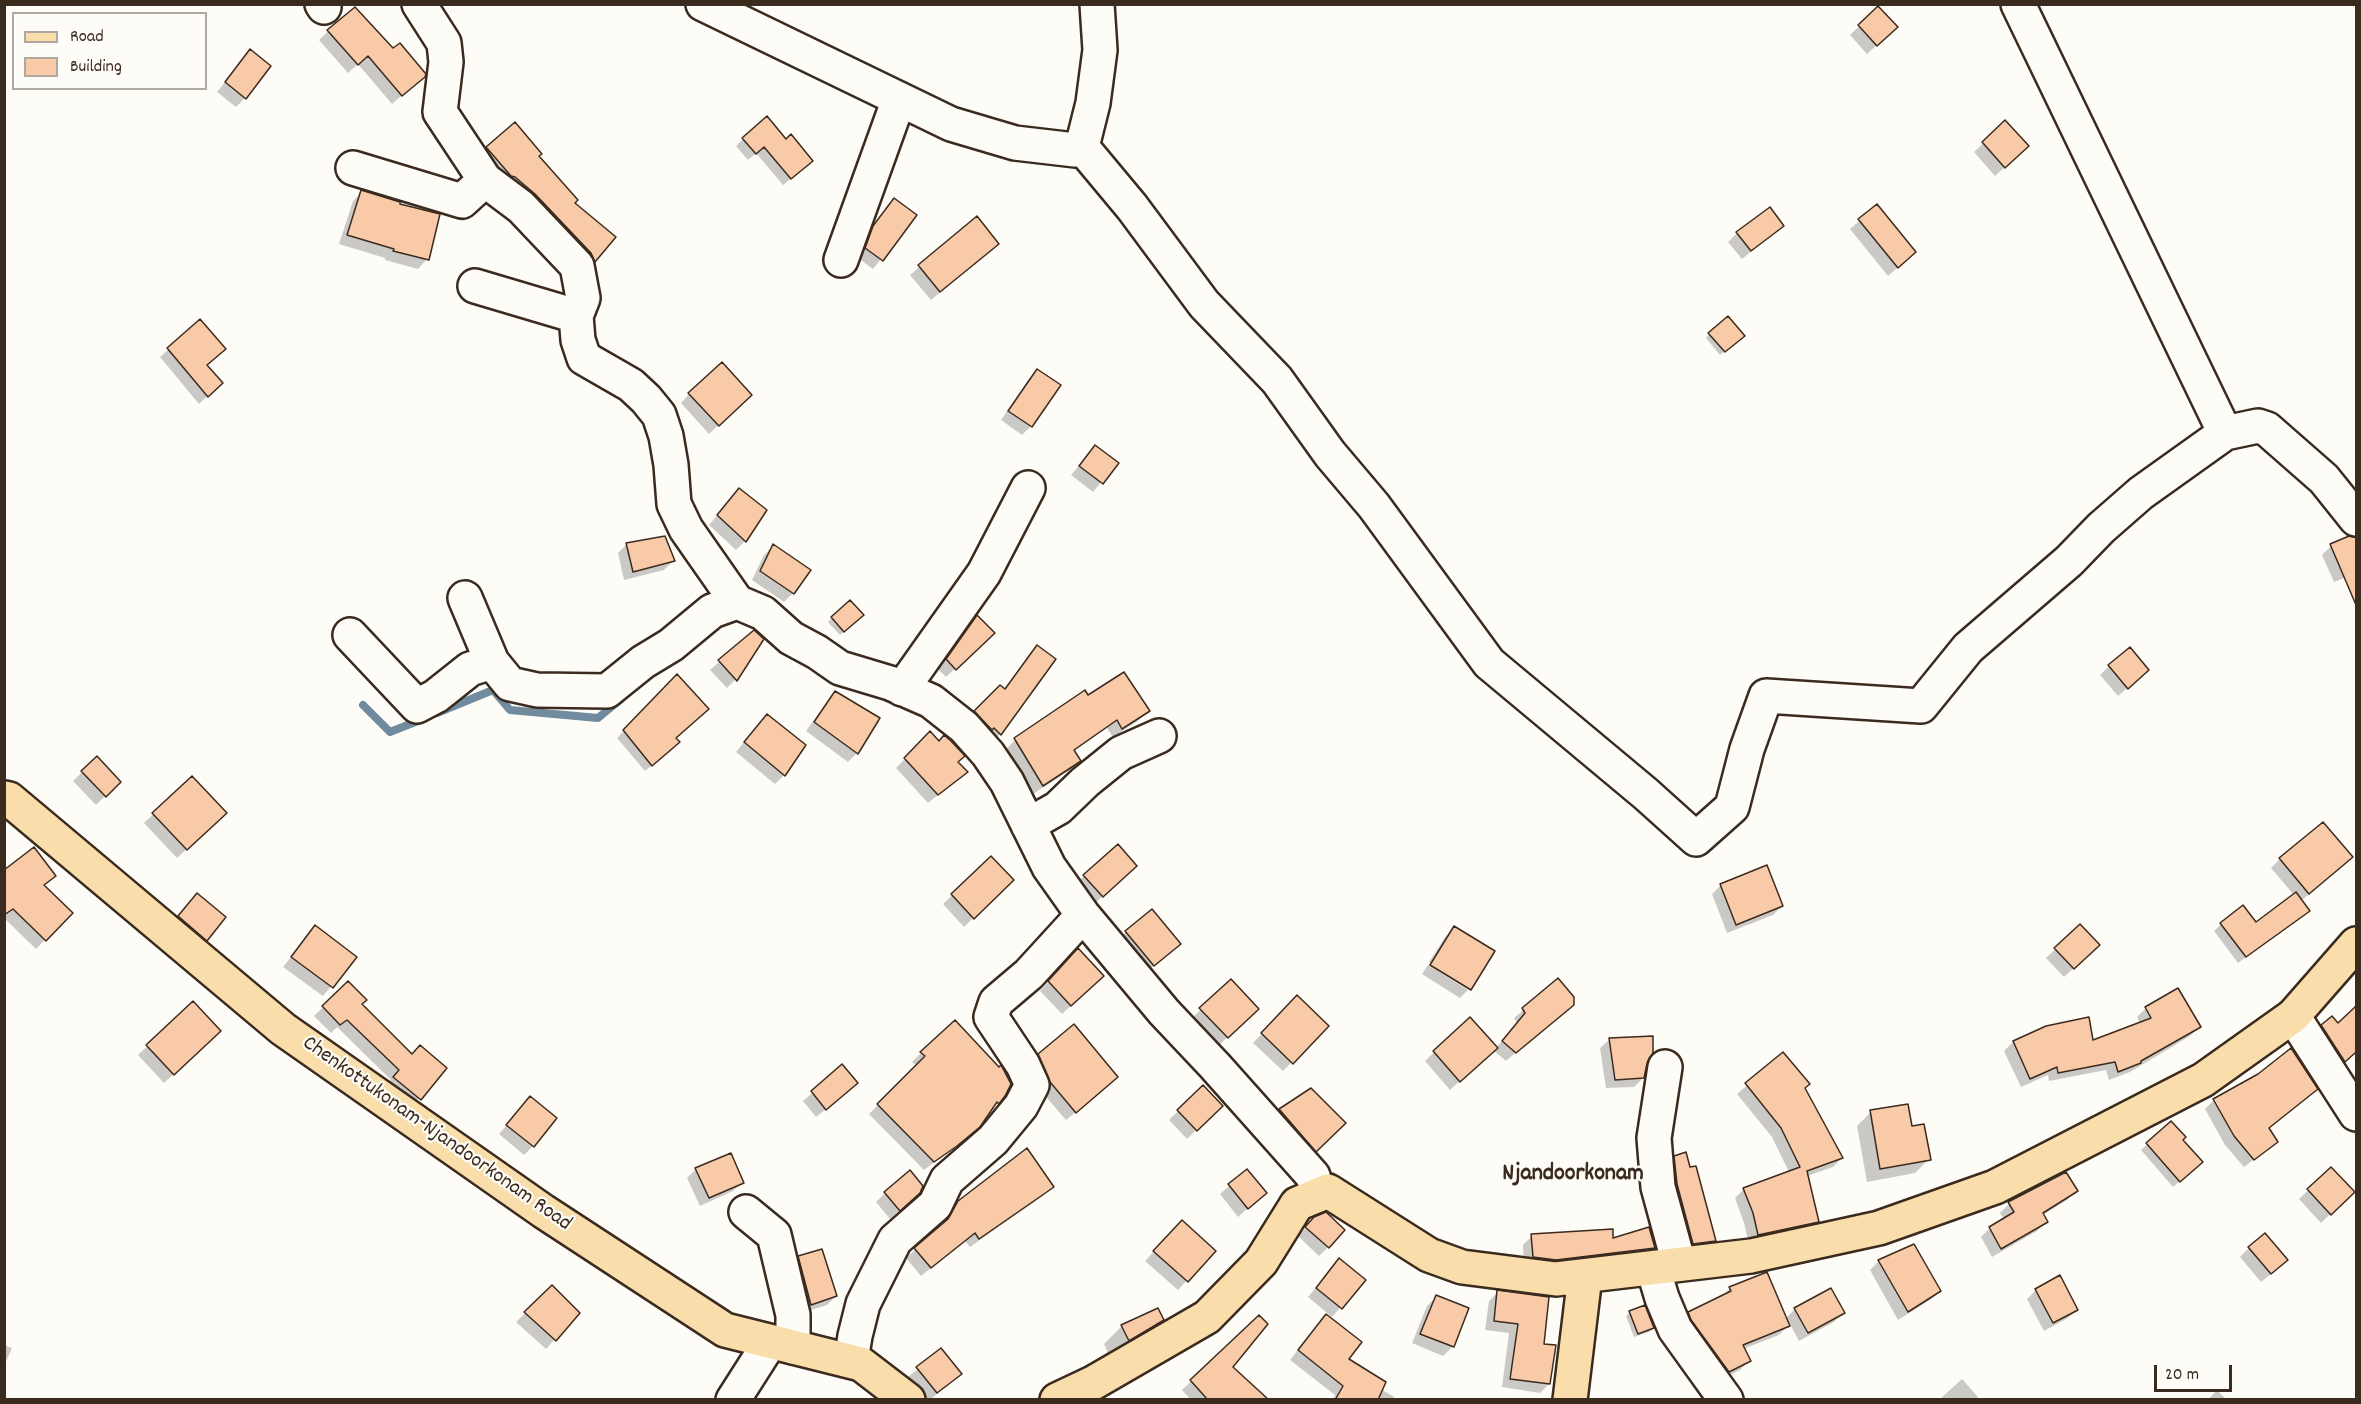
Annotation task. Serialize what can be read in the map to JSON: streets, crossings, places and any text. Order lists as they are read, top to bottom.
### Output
{
  "streets": {
    "main road": ["Chenkottukonam-Njandoorkonam Road"]
  },
  "districts": ["Njandoorkonam"],
  "legend": ["Road", "Building"],
  "scale_bar": "20 m"
}
